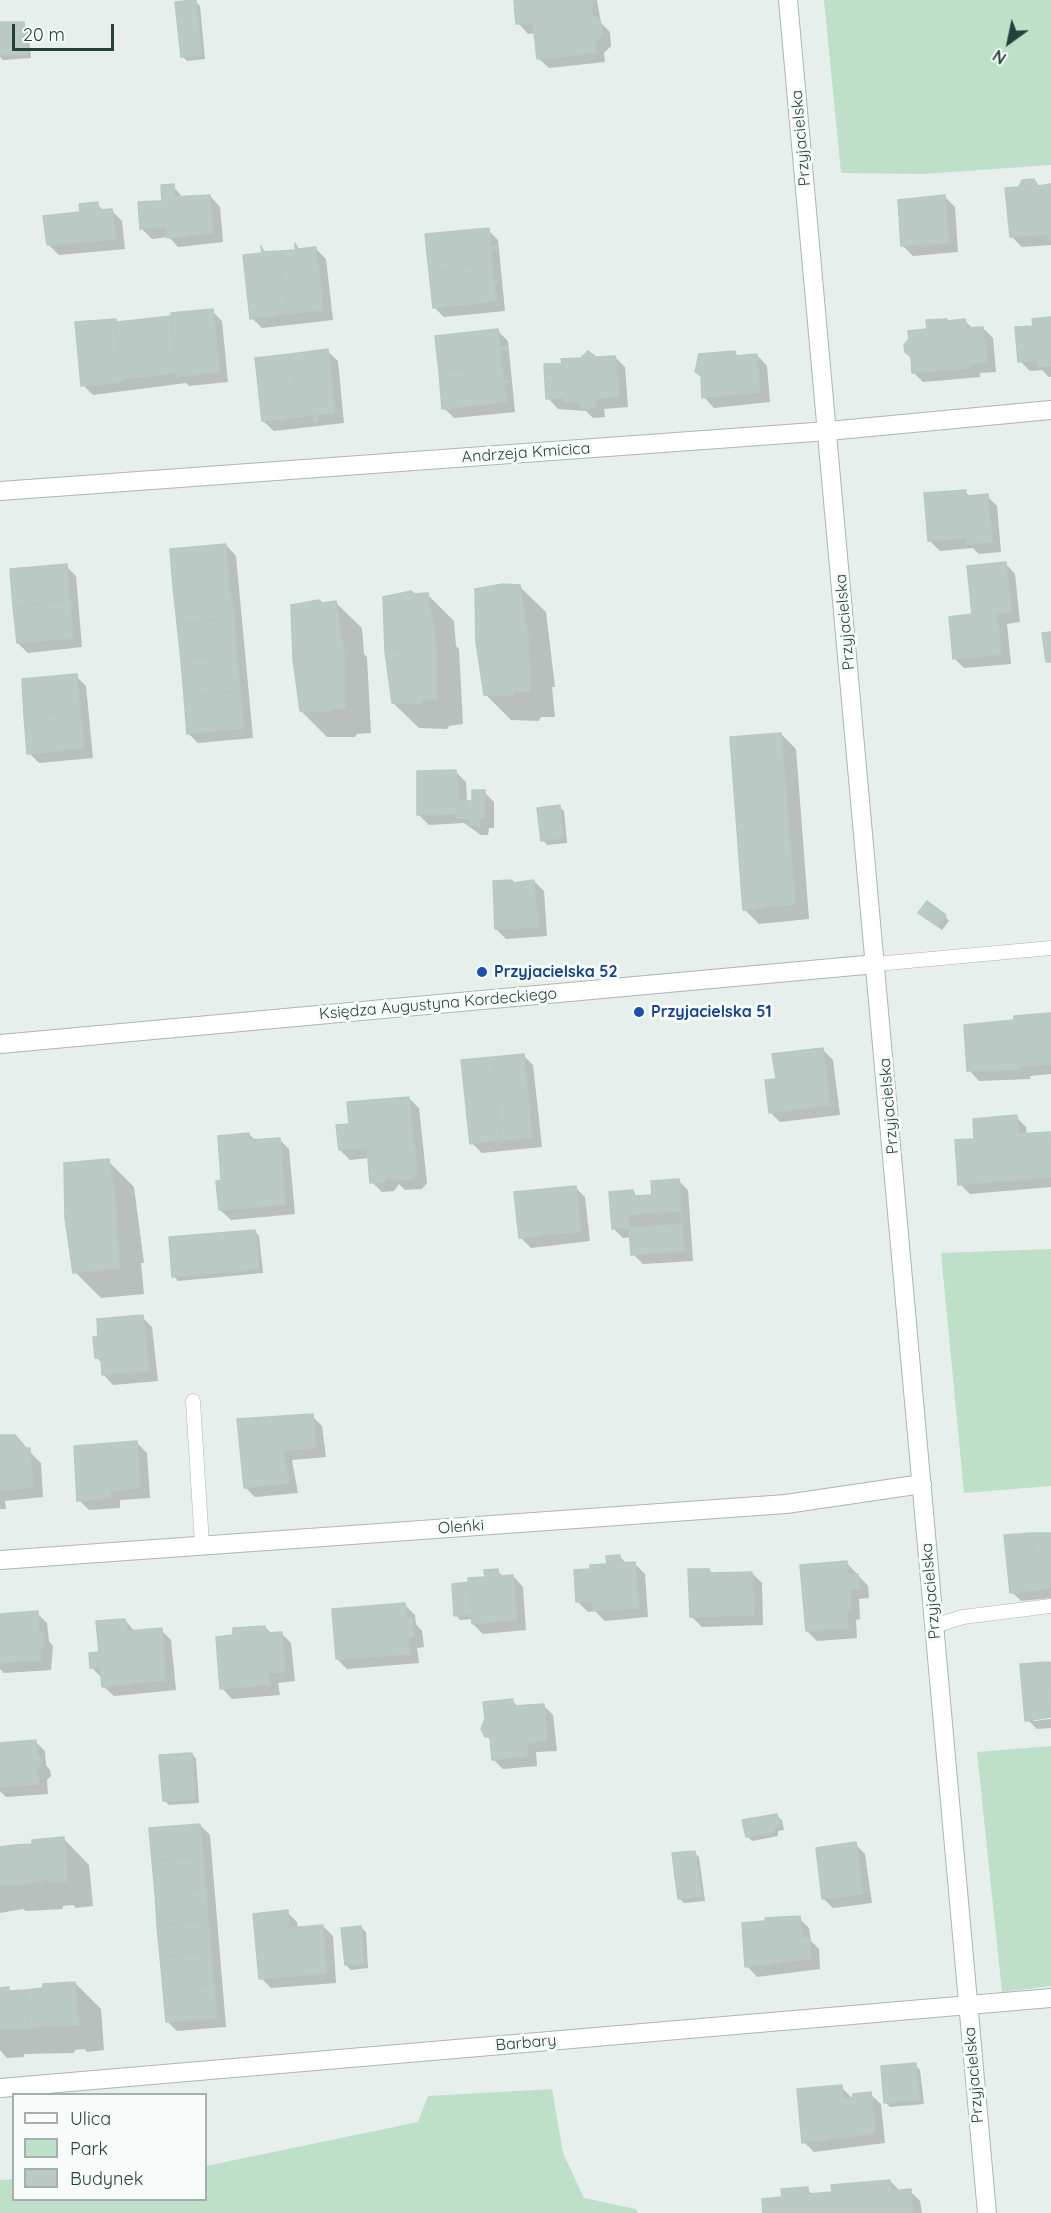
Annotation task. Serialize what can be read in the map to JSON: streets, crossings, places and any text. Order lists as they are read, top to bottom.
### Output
{
  "streets": {
    "street": [
      "Przyjacielska",
      "Andrzeja Kmicica",
      "Księdza Augustyna Kordeckiego",
      "Oleńki",
      "Barbary"
    ]
  },
  "crossings": [
    ["Przyjacielska", "Andrzeja Kmicica"],
    ["Przyjacielska", "Księdza Augustyna Kordeckiego"],
    ["Przyjacielska", "Oleńki"],
    ["Przyjacielska", "Barbary"]
  ],
  "places": ["Przyjacielska 52", "Przyjacielska 51"],
  "legend": ["Ulica", "Park", "Budynek"],
  "scale_bar": "20 m",
  "north": "bottom left"
}
